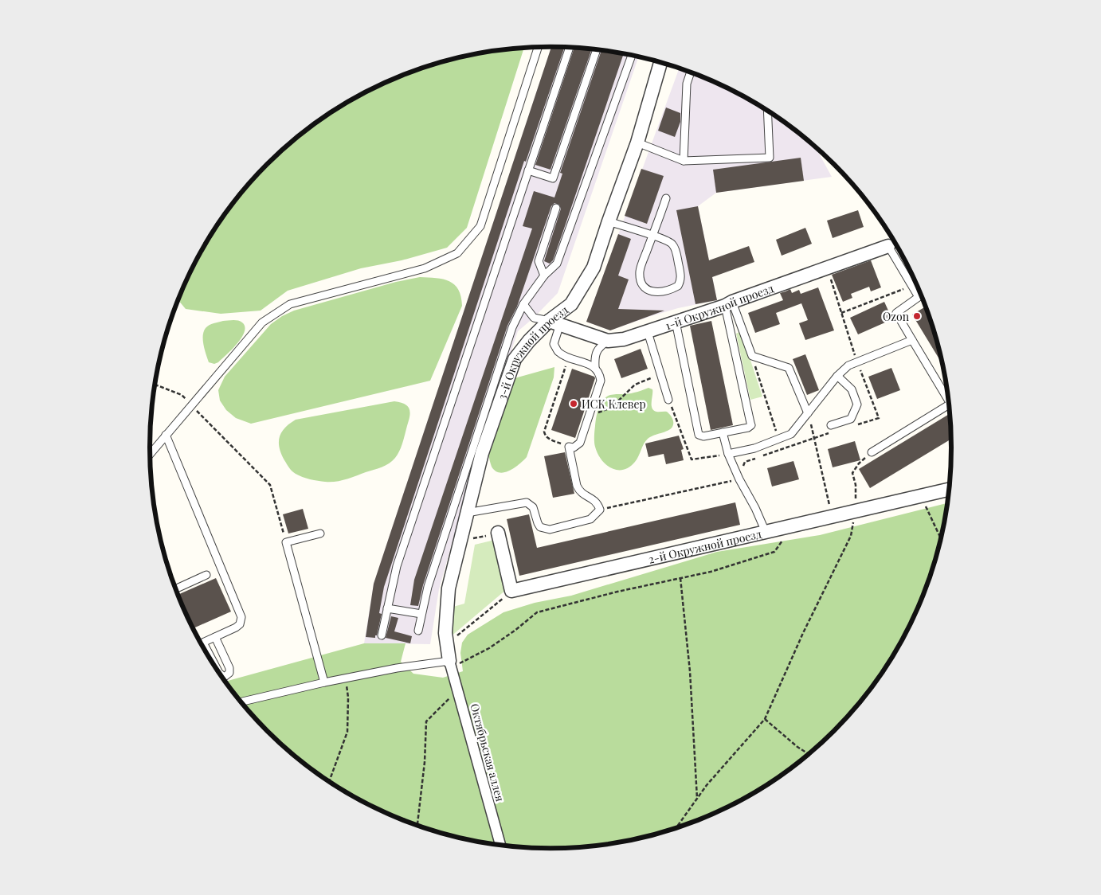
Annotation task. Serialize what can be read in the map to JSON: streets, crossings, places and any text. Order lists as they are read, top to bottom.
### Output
{
  "streets": {
    "street": [
      "1-й Окружной проезд",
      "3-й Окружной проезд",
      "2-й Окружной проезд",
      "Октябрьская аллея"
    ]
  },
  "crossings": [
    ["1-й Окружной проезд", "3-й Окружной проезд"],
    ["3-й Окружной проезд", "Октябрьская аллея"]
  ],
  "places": ["Ozon", "ИСК Клевер"]
}
